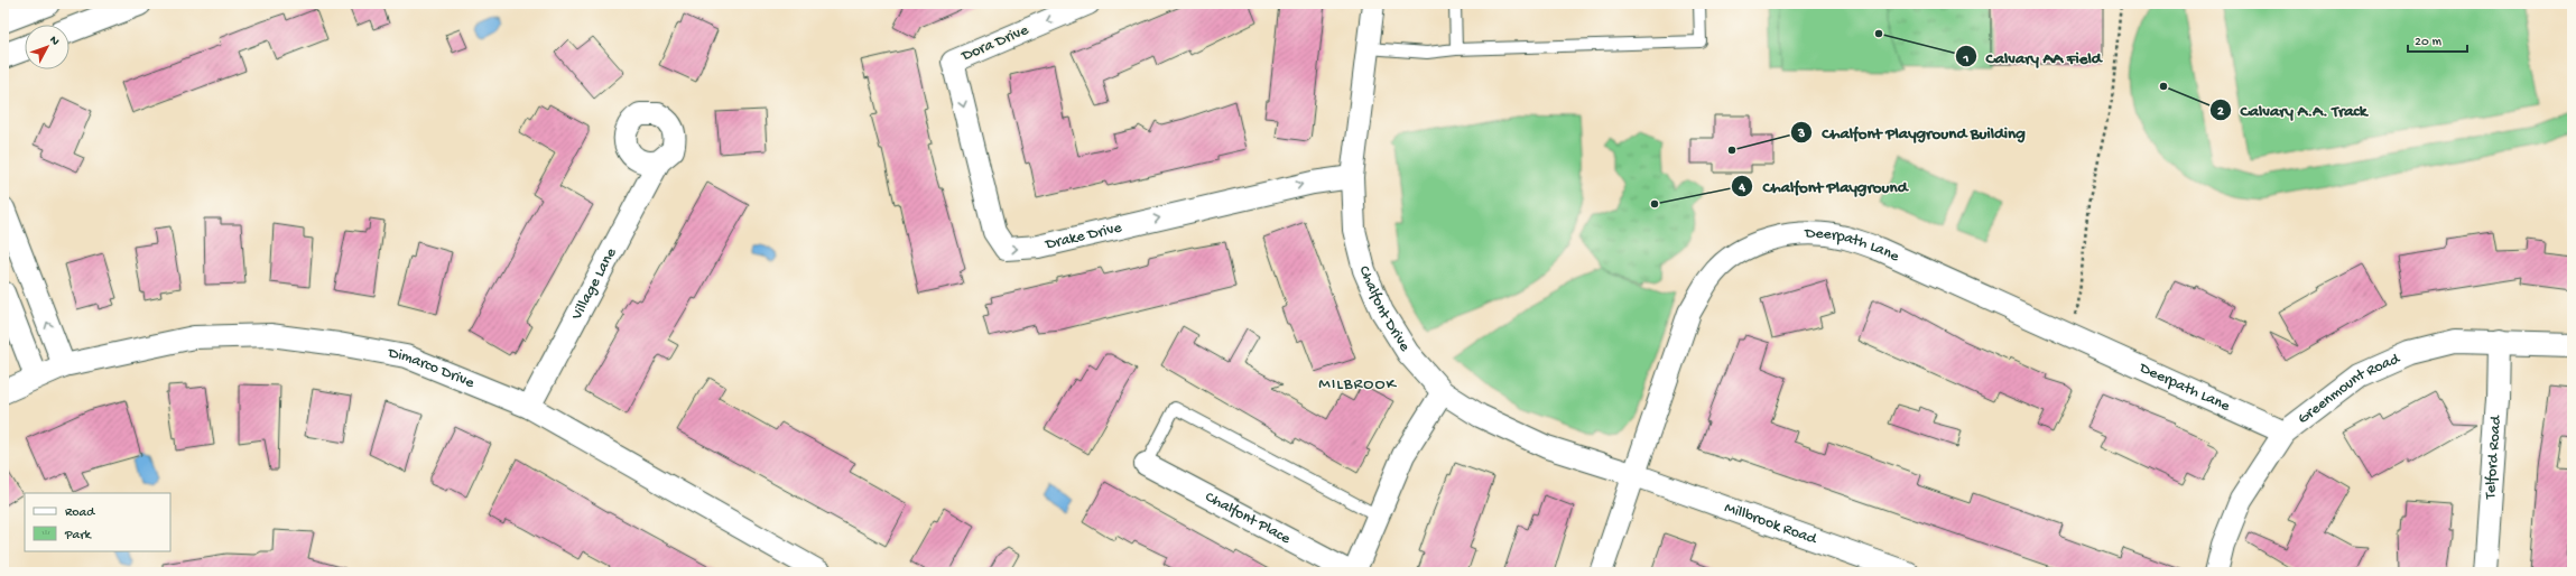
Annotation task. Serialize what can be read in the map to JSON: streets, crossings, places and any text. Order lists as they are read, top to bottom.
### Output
{
  "streets": {
    "street": [
      "Dora Drive",
      "Drake Drive",
      "Deerpath Lane",
      "Village Lane",
      "Chalfont Drive",
      "Dimarco Drive",
      "Greenmount Road",
      "Telford Road",
      "Chalfont Place",
      "Millbrook Road"
    ]
  },
  "crossings": [
    ["Dora Drive", "Drake Drive"],
    ["Drake Drive", "Chalfont Drive"],
    ["Deerpath Lane", "Chalfont Drive"],
    ["Deerpath Lane", "Greenmount Road"],
    ["Deerpath Lane", "Millbrook Road"],
    ["Village Lane", "Dimarco Drive"],
    ["Chalfont Drive", "Millbrook Road"],
    ["Greenmount Road", "Telford Road"]
  ],
  "one_way": ["Dora Drive"],
  "districts": ["MILBROOK"],
  "places": [
    "Calvary AA Field",
    "Calvary A.A. Track",
    "Chalfont Playground Building",
    "Chalfont Playground"
  ],
  "legend": ["Road", "Park"],
  "scale_bar": "20 m",
  "north": "top right"
}
